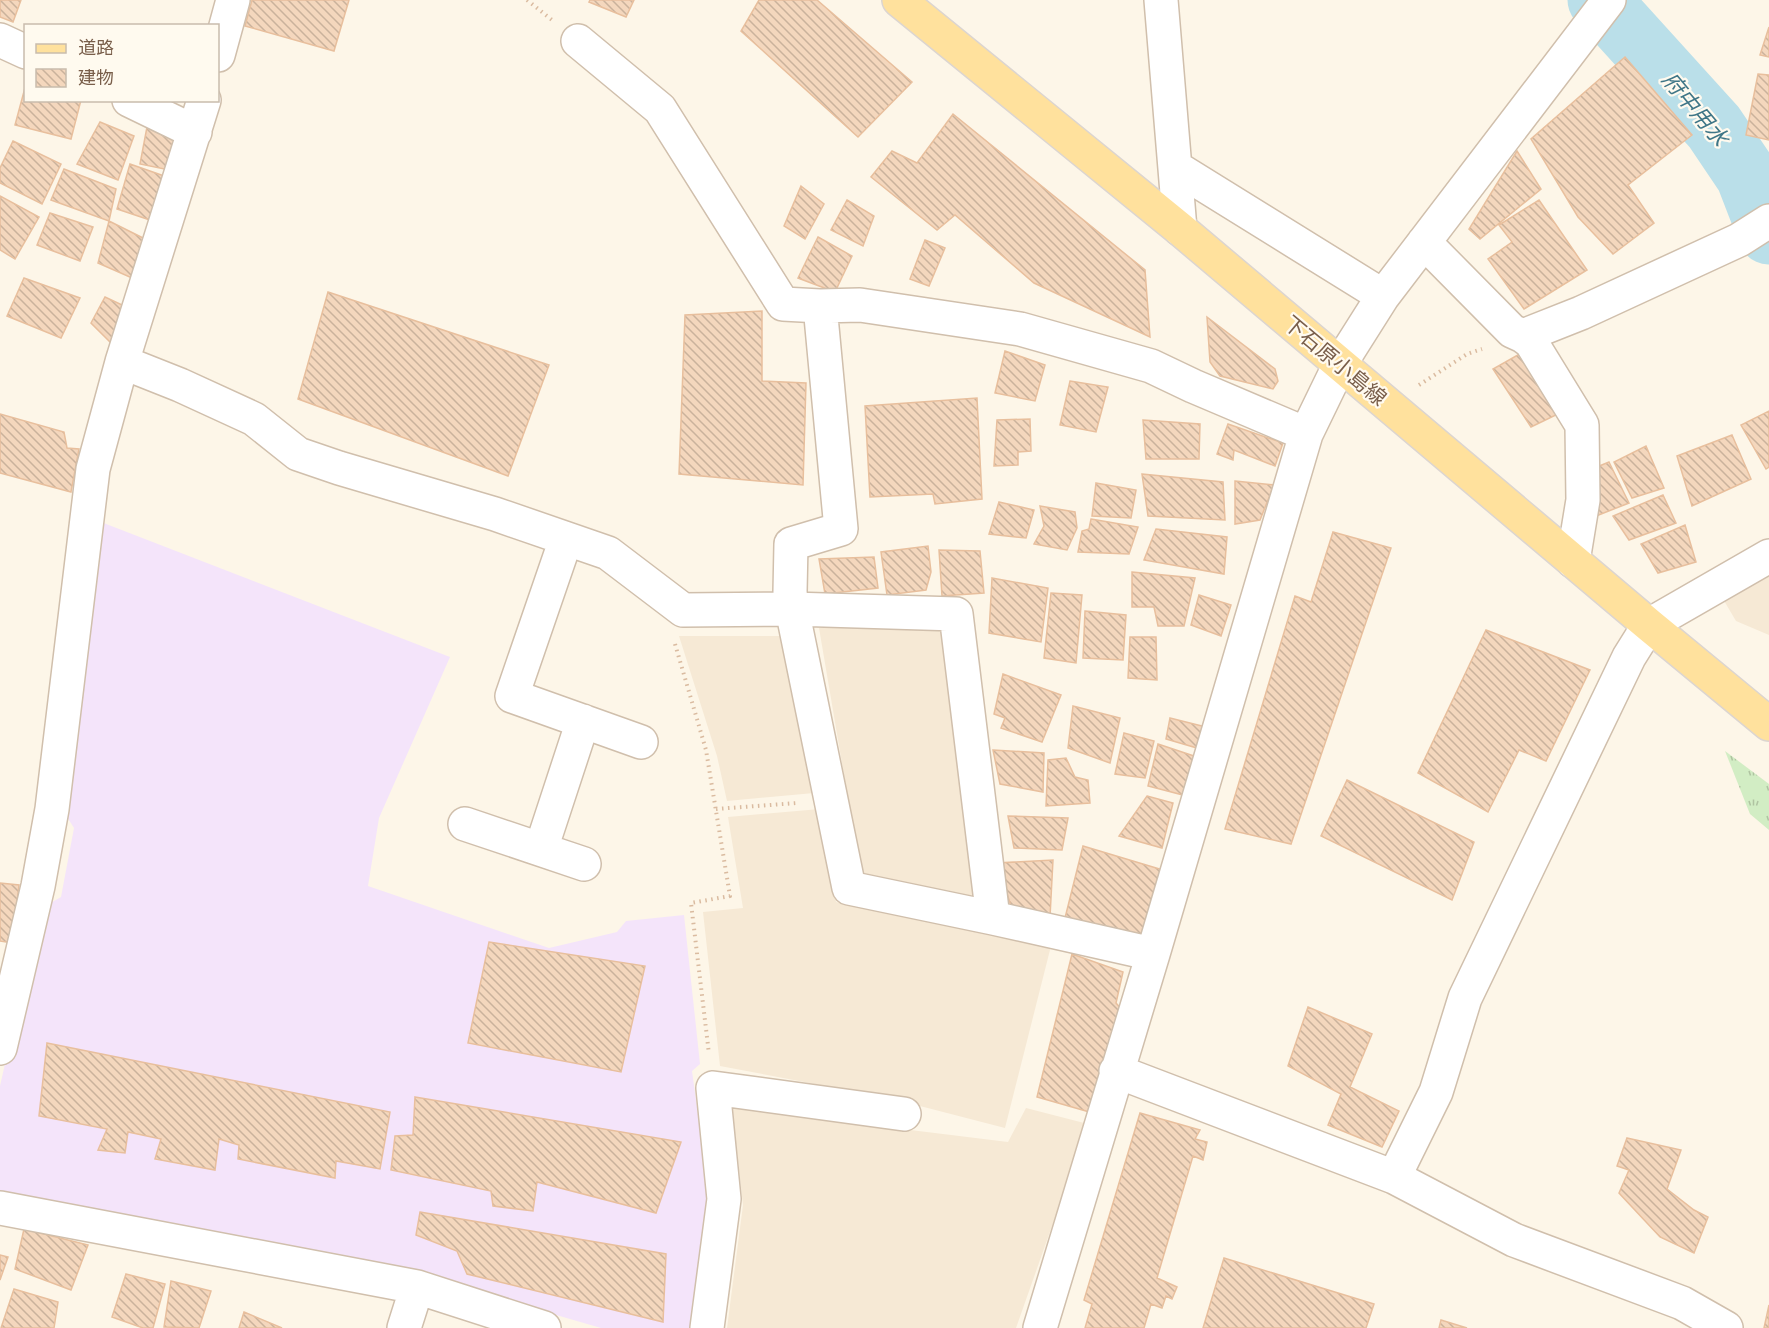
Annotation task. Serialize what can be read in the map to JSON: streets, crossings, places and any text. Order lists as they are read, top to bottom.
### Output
{
  "streets": {
    "main road": ["下石原小島線"]
  },
  "water": ["府中用水"],
  "legend": ["道路", "建物"]
}
